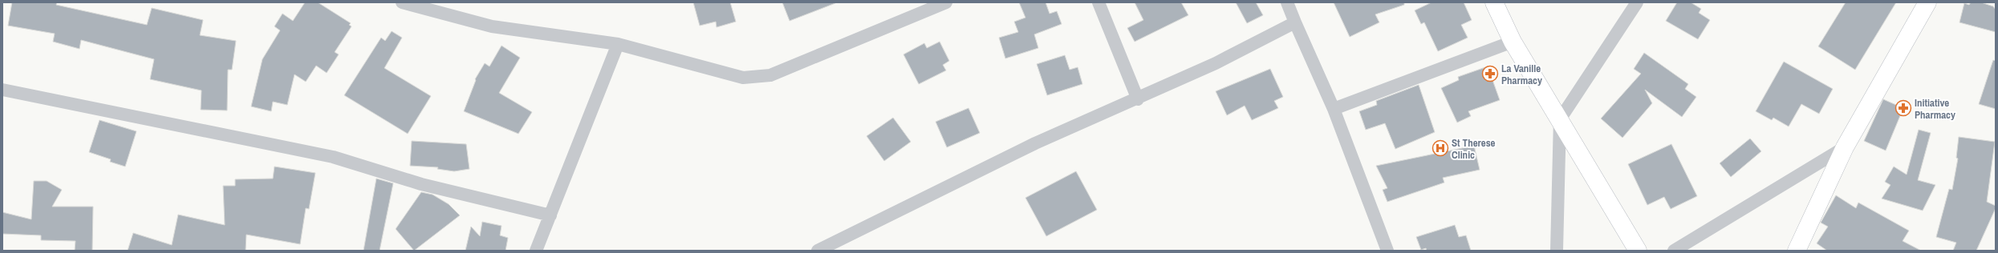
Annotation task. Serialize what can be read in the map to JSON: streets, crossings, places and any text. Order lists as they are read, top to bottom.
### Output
{
  "places": {
    "pharmacy": ["La Vanille Pharmacy", "Initiative Pharmacy"],
    "hospital": ["St Therese Clinic"]
  }
}
